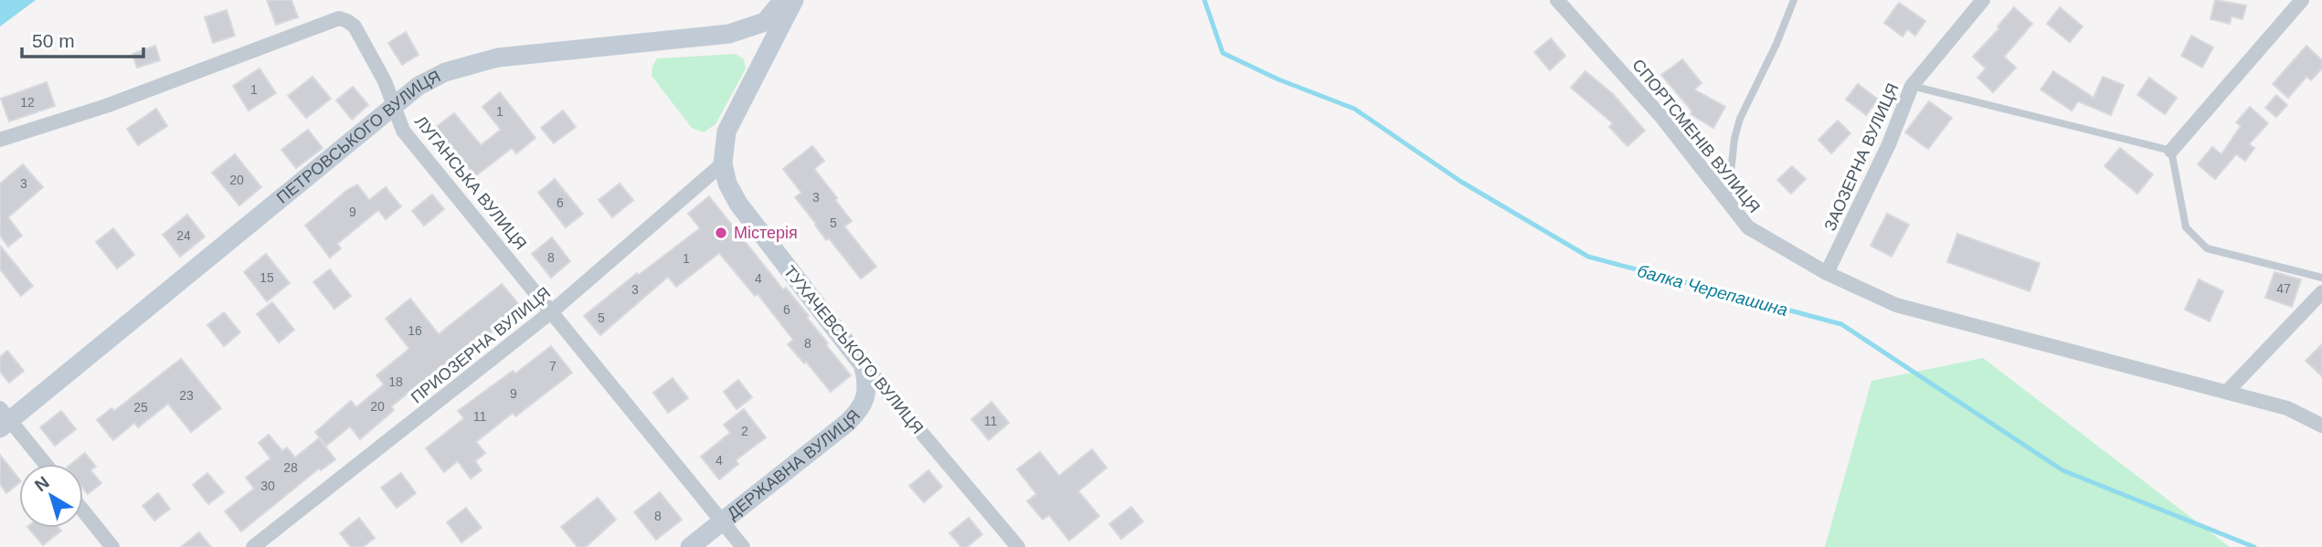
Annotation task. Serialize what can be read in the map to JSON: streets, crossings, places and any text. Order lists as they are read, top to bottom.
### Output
{
  "streets": {
    "main road": ["ПЕТРОВСЬКОГО ВУЛИЦЯ", "ТУХАЧЕВСЬКОГО ВУЛИЦЯ", "ДЕРЖАВНА ВУЛИЦЯ"],
    "street": [
      "СПОРТСМЕНІВ ВУЛИЦЯ",
      "ЗАОЗЕРНА ВУЛИЦЯ",
      "ЛУГАНСЬКА ВУЛИЦЯ",
      "ПРИОЗЕРНА ВУЛИЦЯ"
    ]
  },
  "crossings": [
    ["СПОРТСМЕНІВ ВУЛИЦЯ", "ЗАОЗЕРНА ВУЛИЦЯ"],
    ["ПЕТРОВСЬКОГО ВУЛИЦЯ", "ЛУГАНСЬКА ВУЛИЦЯ"],
    ["ЛУГАНСЬКА ВУЛИЦЯ", "ПРИОЗЕРНА ВУЛИЦЯ"],
    ["ЛУГАНСЬКА ВУЛИЦЯ", "ДЕРЖАВНА ВУЛИЦЯ"],
    ["ПРИОЗЕРНА ВУЛИЦЯ", "ТУХАЧЕВСЬКОГО ВУЛИЦЯ"],
    ["ТУХАЧЕВСЬКОГО ВУЛИЦЯ", "ДЕРЖАВНА ВУЛИЦЯ"]
  ],
  "water": ["балка Черепашина"],
  "places": ["Містерія"],
  "house_numbers": [
    "1",
    "12",
    "1",
    "20",
    "3",
    "3",
    "6",
    "9",
    "5",
    "24",
    "8",
    "1",
    "15",
    "4",
    "47",
    "3",
    "6",
    "5",
    "16",
    "8",
    "7",
    "18",
    "9",
    "23",
    "20",
    "25",
    "11",
    "11",
    "2",
    "4",
    "28",
    "30",
    "8"
  ],
  "scale_bar": "50 m",
  "north": "top left"
}
